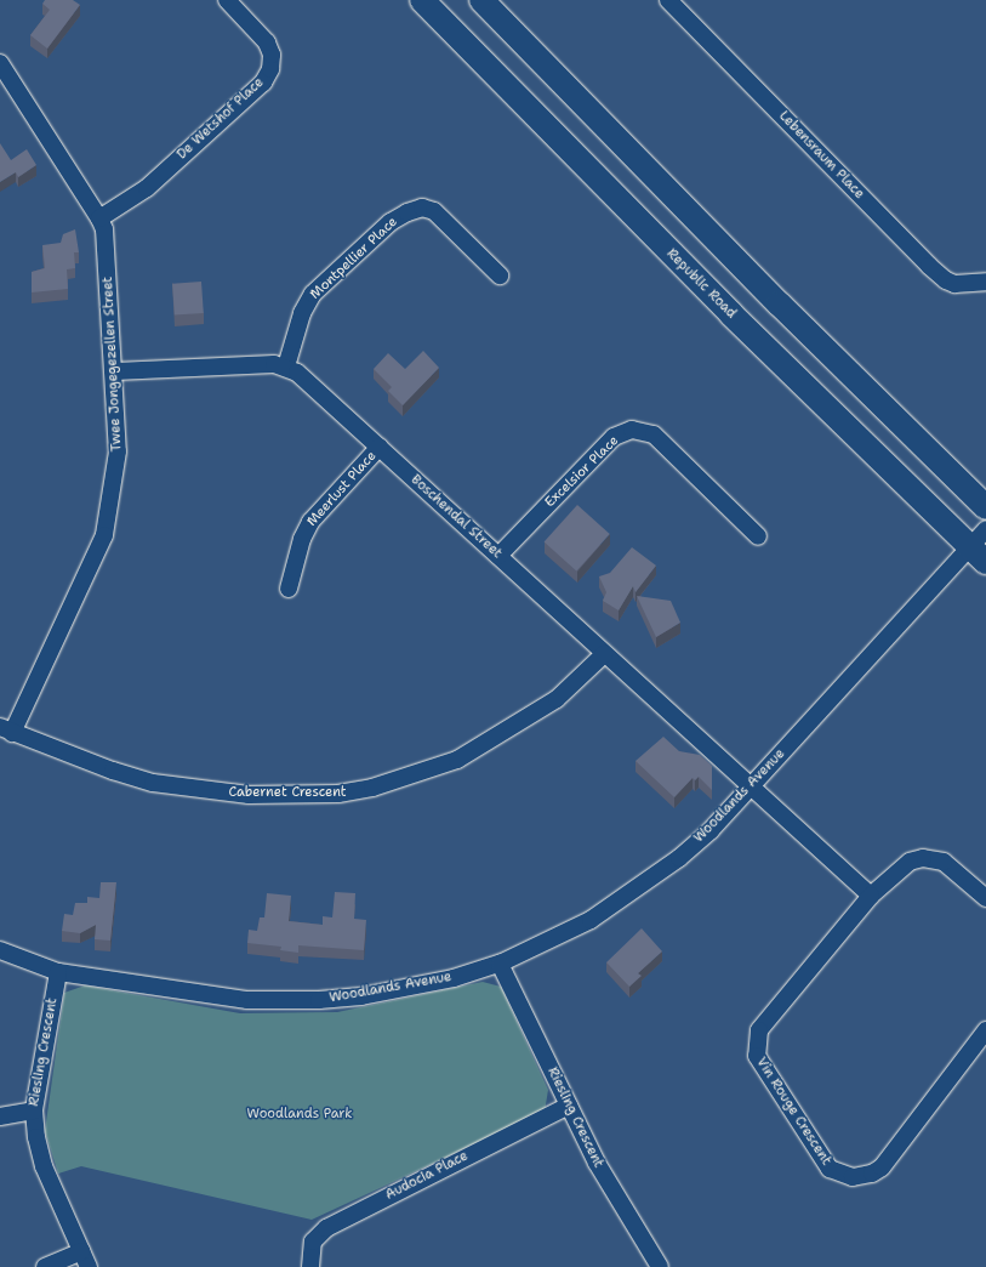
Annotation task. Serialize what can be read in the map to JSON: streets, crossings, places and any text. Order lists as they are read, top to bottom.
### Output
{
  "streets": {
    "main road": ["Republic Road"],
    "street": [
      "De Wetshof Place",
      "Lebensraum Place",
      "Montpellier Place",
      "Twee Jongegezellen Street",
      "Excelsior Place",
      "Meerlust Place",
      "Boschendal Street",
      "Cabernet Crescent",
      "Woodlands Avenue",
      "Riesling Crescent",
      "Vin Rouge Crescent",
      "Audocia Place"
    ]
  },
  "crossings": [
    ["De Wetshof Place", "Twee Jongegezellen Street"],
    ["Montpellier Place", "Boschendal Street"],
    ["Republic Road", "Woodlands Avenue"],
    ["Twee Jongegezellen Street", "Cabernet Crescent"],
    ["Excelsior Place", "Boschendal Street"],
    ["Meerlust Place", "Boschendal Street"],
    ["Boschendal Street", "Cabernet Crescent"],
    ["Boschendal Street", "Woodlands Avenue"],
    ["Woodlands Avenue", "Riesling Crescent"],
    ["Riesling Crescent", "Audocia Place"]
  ],
  "parks": ["Woodlands Park"]
}
